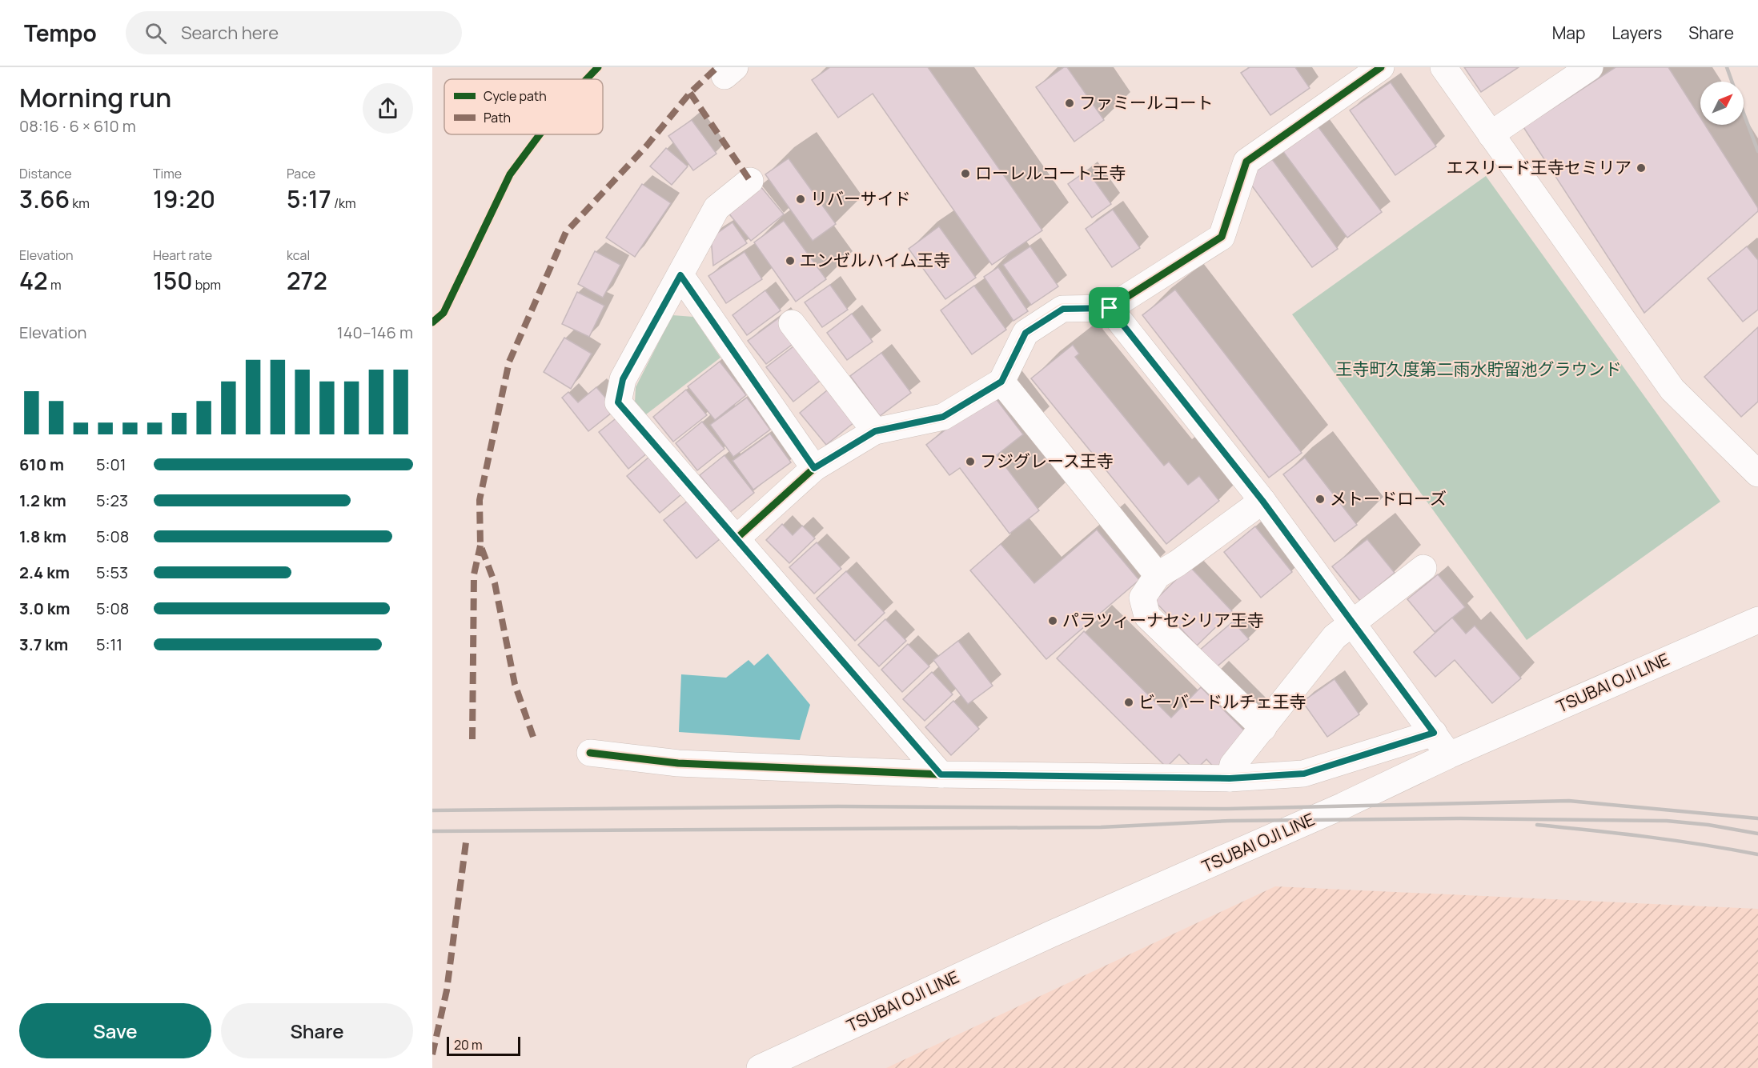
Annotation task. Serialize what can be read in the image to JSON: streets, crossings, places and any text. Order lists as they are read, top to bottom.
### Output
{
  "streets": {
    "street": ["TSUBAI OJI LINE"]
  },
  "parks": ["王寺町久度第二雨水貯留池グラウンド"],
  "places": [
    "ファミールコート",
    "エスリード王寺セミリア",
    "ローレルコート王寺",
    "リバーサイド",
    "エンゼルハイム王寺",
    "フジグレース王寺",
    "メトードローズ",
    "パラツィーナセシリア王寺",
    "ビーバードルチェ王寺"
  ],
  "legend": ["Cycle path", "Path"],
  "scale_bar": "20 m",
  "north": "top right",
  "page": {
    "header": "Tempo",
    "search": "Search here",
    "nav": ["Map", "Layers", "Share"],
    "heading": ["Morning run", "08:16 · 6 × 610 m"],
    "stats": [
      ["Distance", "3.66 km"],
      ["Time", "19:20"],
      ["Pace", "5:17 /km"],
      ["Elevation", "42 m"],
      ["Heart rate", "150 bpm"],
      ["kcal", "272"]
    ],
    "chart": ["Elevation", "140–146 m"],
    "list": [
      {
        "name": "610 m",
        "note": "5:01"
      },
      {
        "name": "1.2 km",
        "note": "5:23"
      },
      {
        "name": "1.8 km",
        "note": "5:08"
      },
      {
        "name": "2.4 km",
        "note": "5:53"
      },
      {
        "name": "3.0 km",
        "note": "5:08"
      },
      {
        "name": "3.7 km",
        "note": "5:11"
      }
    ],
    "buttons": ["Save", "Share"],
    "scale": "20 m"
  }
}
